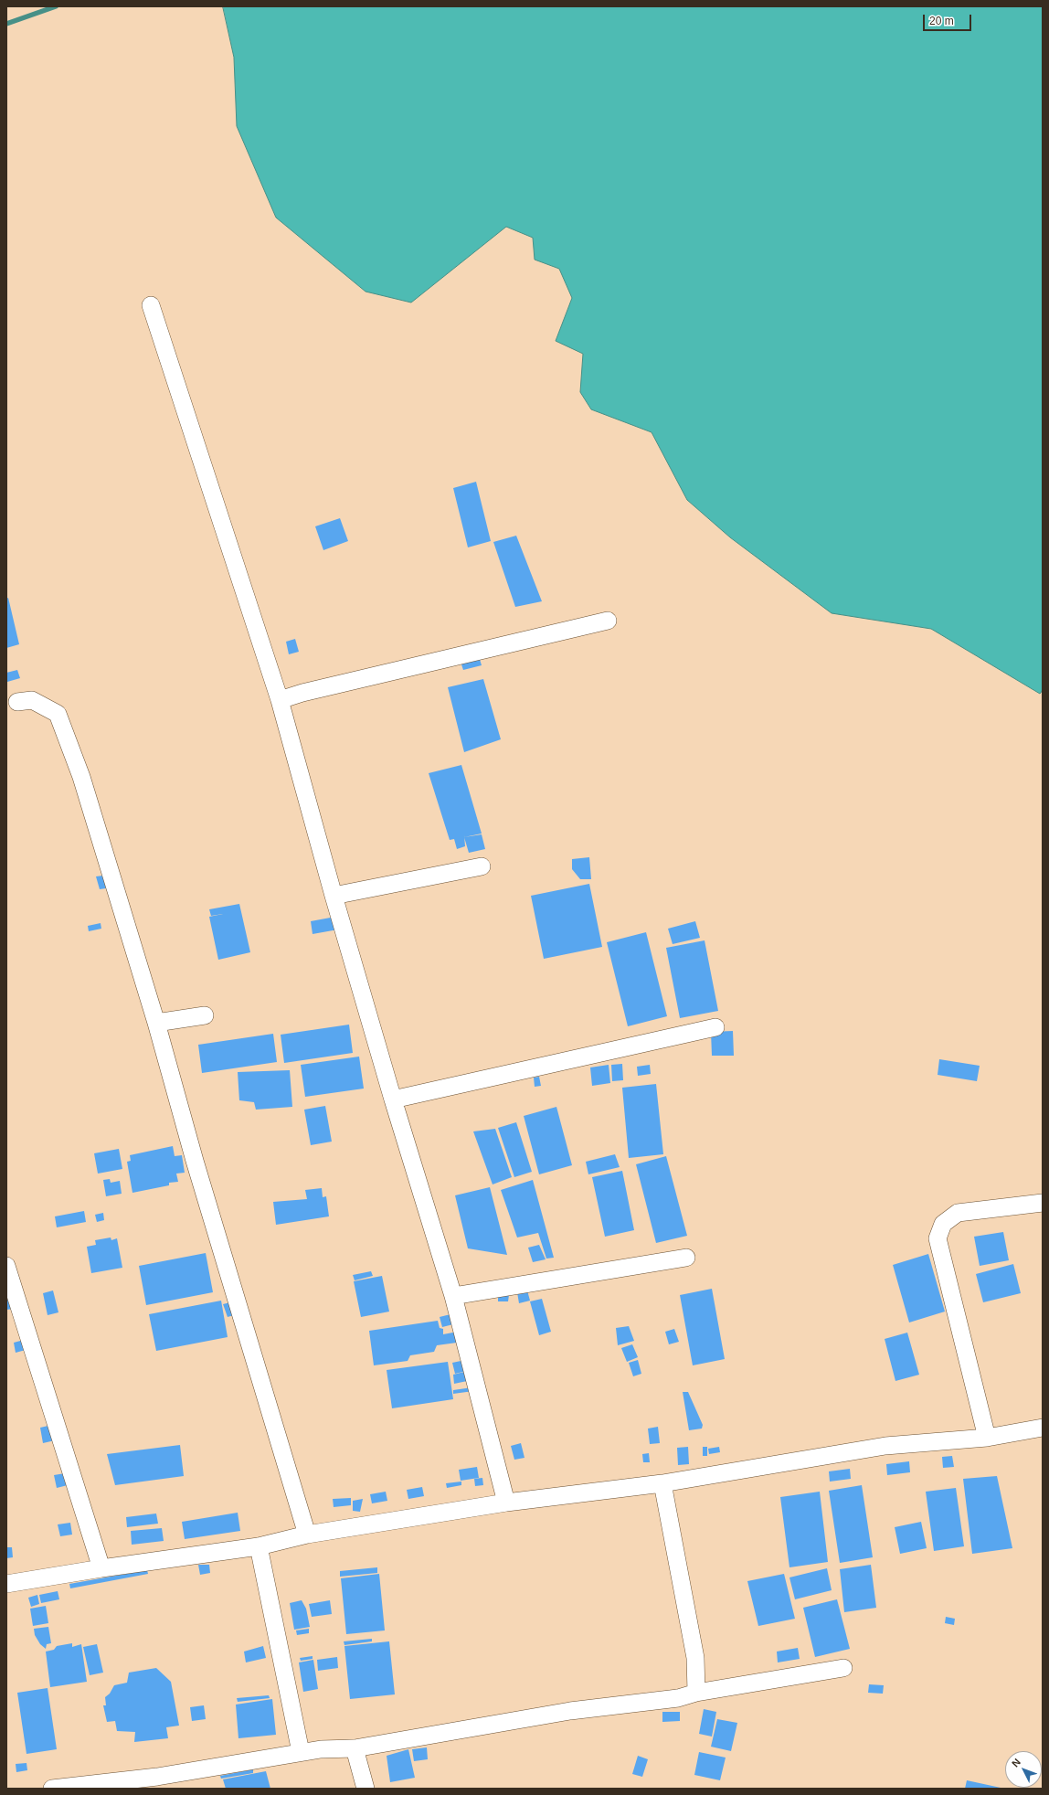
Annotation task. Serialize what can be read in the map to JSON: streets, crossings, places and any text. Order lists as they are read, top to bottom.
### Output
{
  "scale_bar": "20 m",
  "north": "top left"
}
